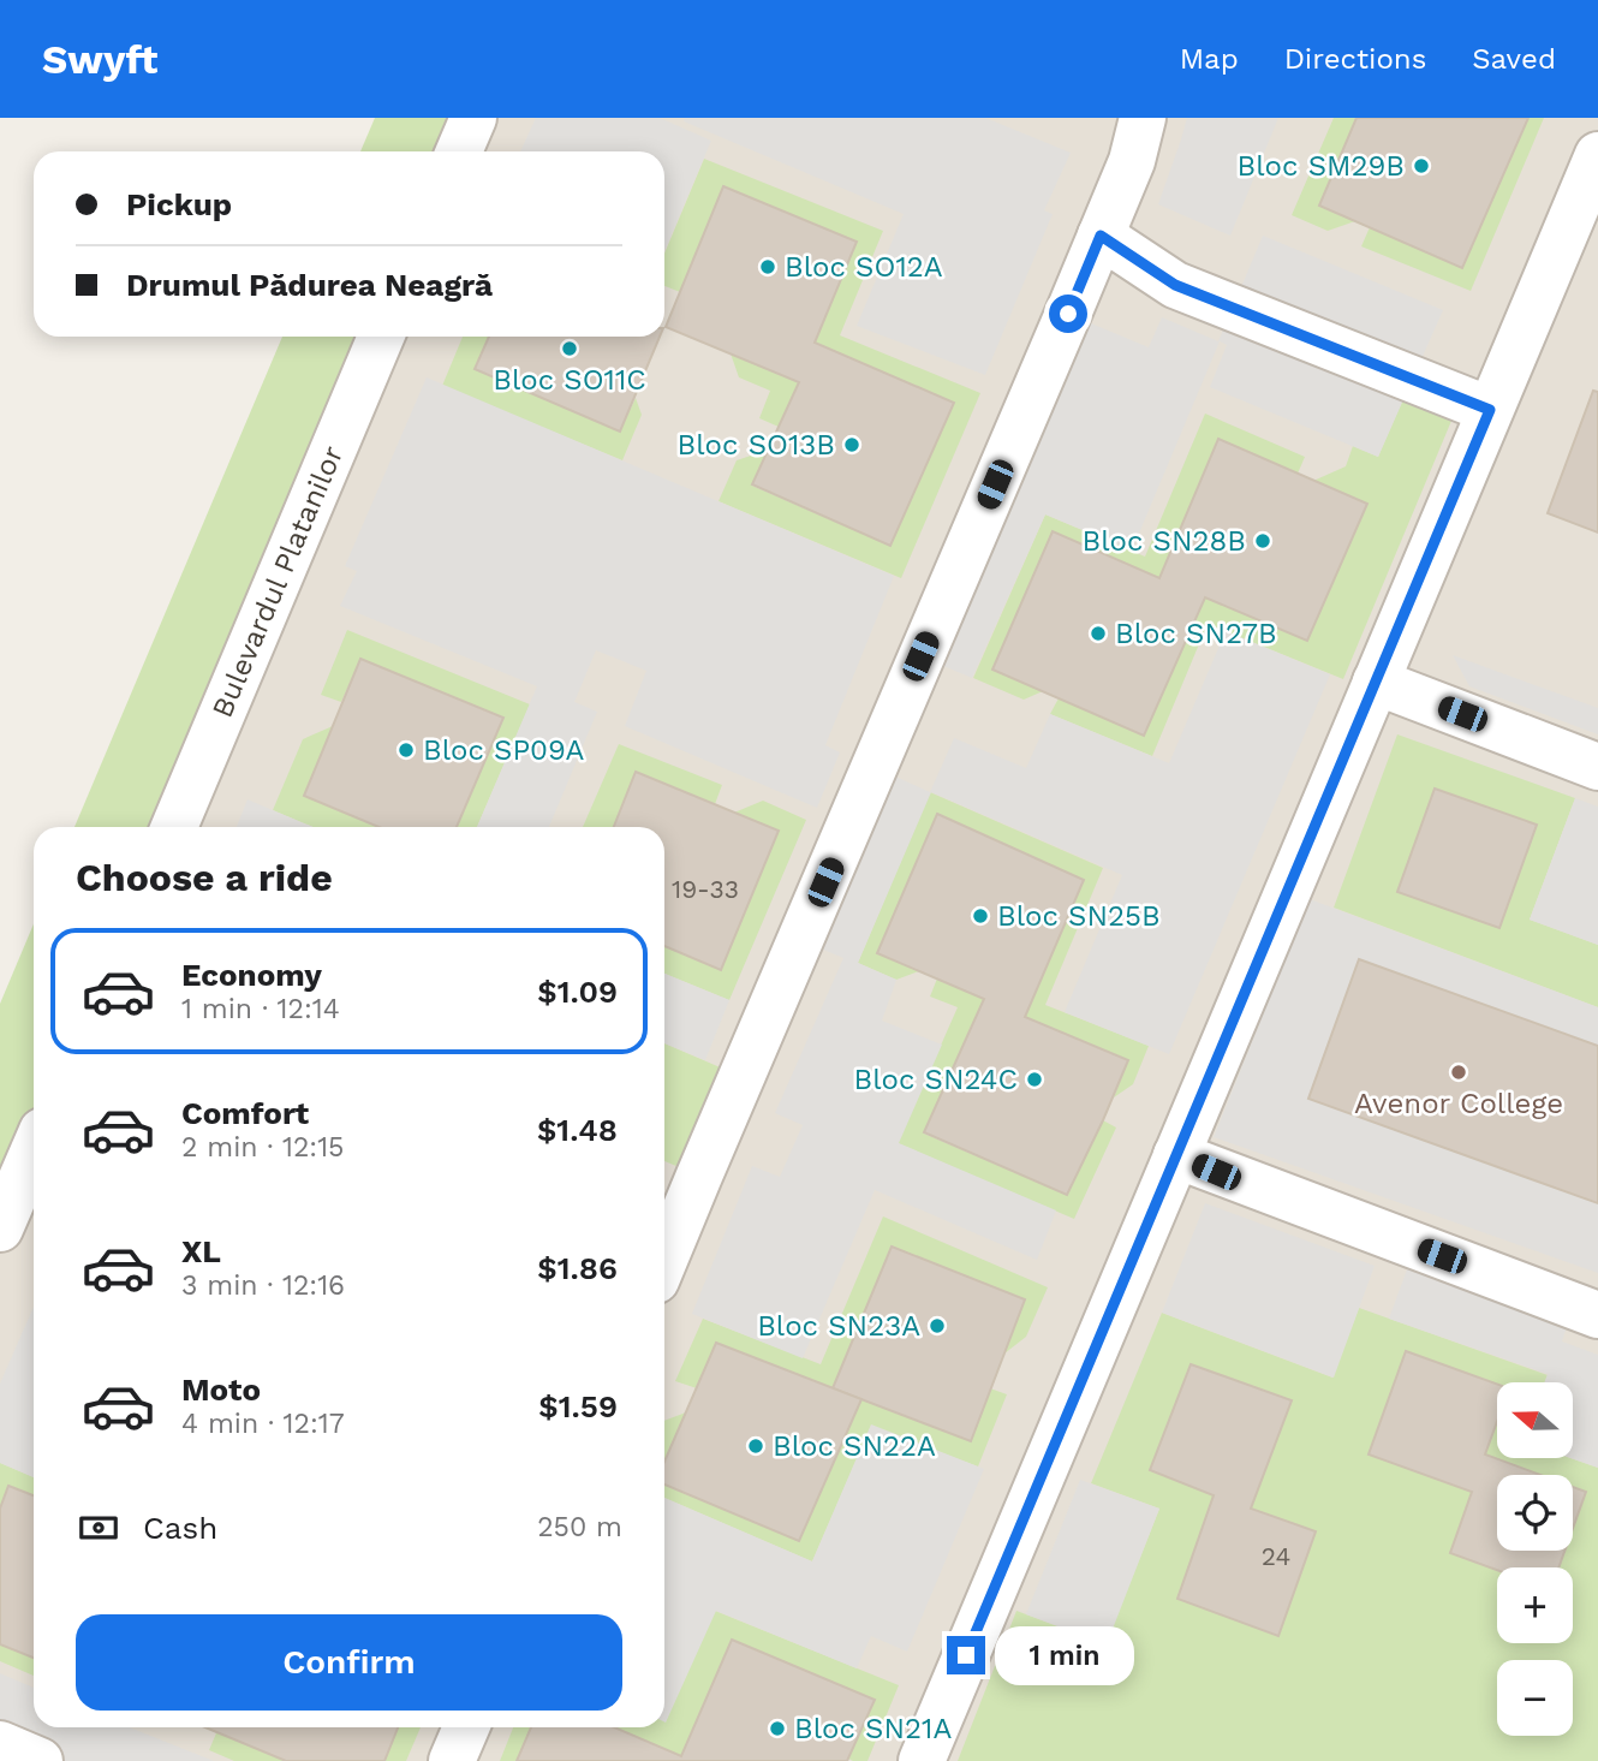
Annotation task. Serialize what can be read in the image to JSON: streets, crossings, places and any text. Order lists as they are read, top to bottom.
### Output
{
  "streets": {
    "street": ["Bulevardul Platanilor"]
  },
  "places": [
    "Bloc SM29B",
    "Bloc SO12A",
    "Bloc SO11C",
    "Bloc SO13B",
    "Bloc SN28B",
    "Bloc SN27B",
    "Bloc SP09A",
    "Bloc SN25B",
    "Avenor College",
    "Bloc SN24C",
    "Bloc SN23A",
    "Bloc SN22A",
    "Bloc SN21A"
  ],
  "house_numbers": ["19-33", "24"],
  "north": "left",
  "page": {
    "header": "Swyft",
    "nav": ["Map", "Directions", "Saved"],
    "banner": ["Pickup", "Drumul Pădurea Neagră"],
    "heading": "Choose a ride",
    "list": [
      {
        "name": "Economy",
        "note": "1 min · 12:14",
        "value": "$1.09"
      },
      {
        "name": "Comfort",
        "note": "2 min · 12:15",
        "value": "$1.48"
      },
      {
        "name": "XL",
        "note": "3 min · 12:16",
        "value": "$1.86"
      },
      {
        "name": "Moto",
        "note": "4 min · 12:17",
        "value": "$1.59"
      }
    ],
    "map_buttons": ["+", "−"],
    "pay": ["Cash", "250 m"],
    "buttons": "Confirm",
    "bubble": "1 min"
  }
}
